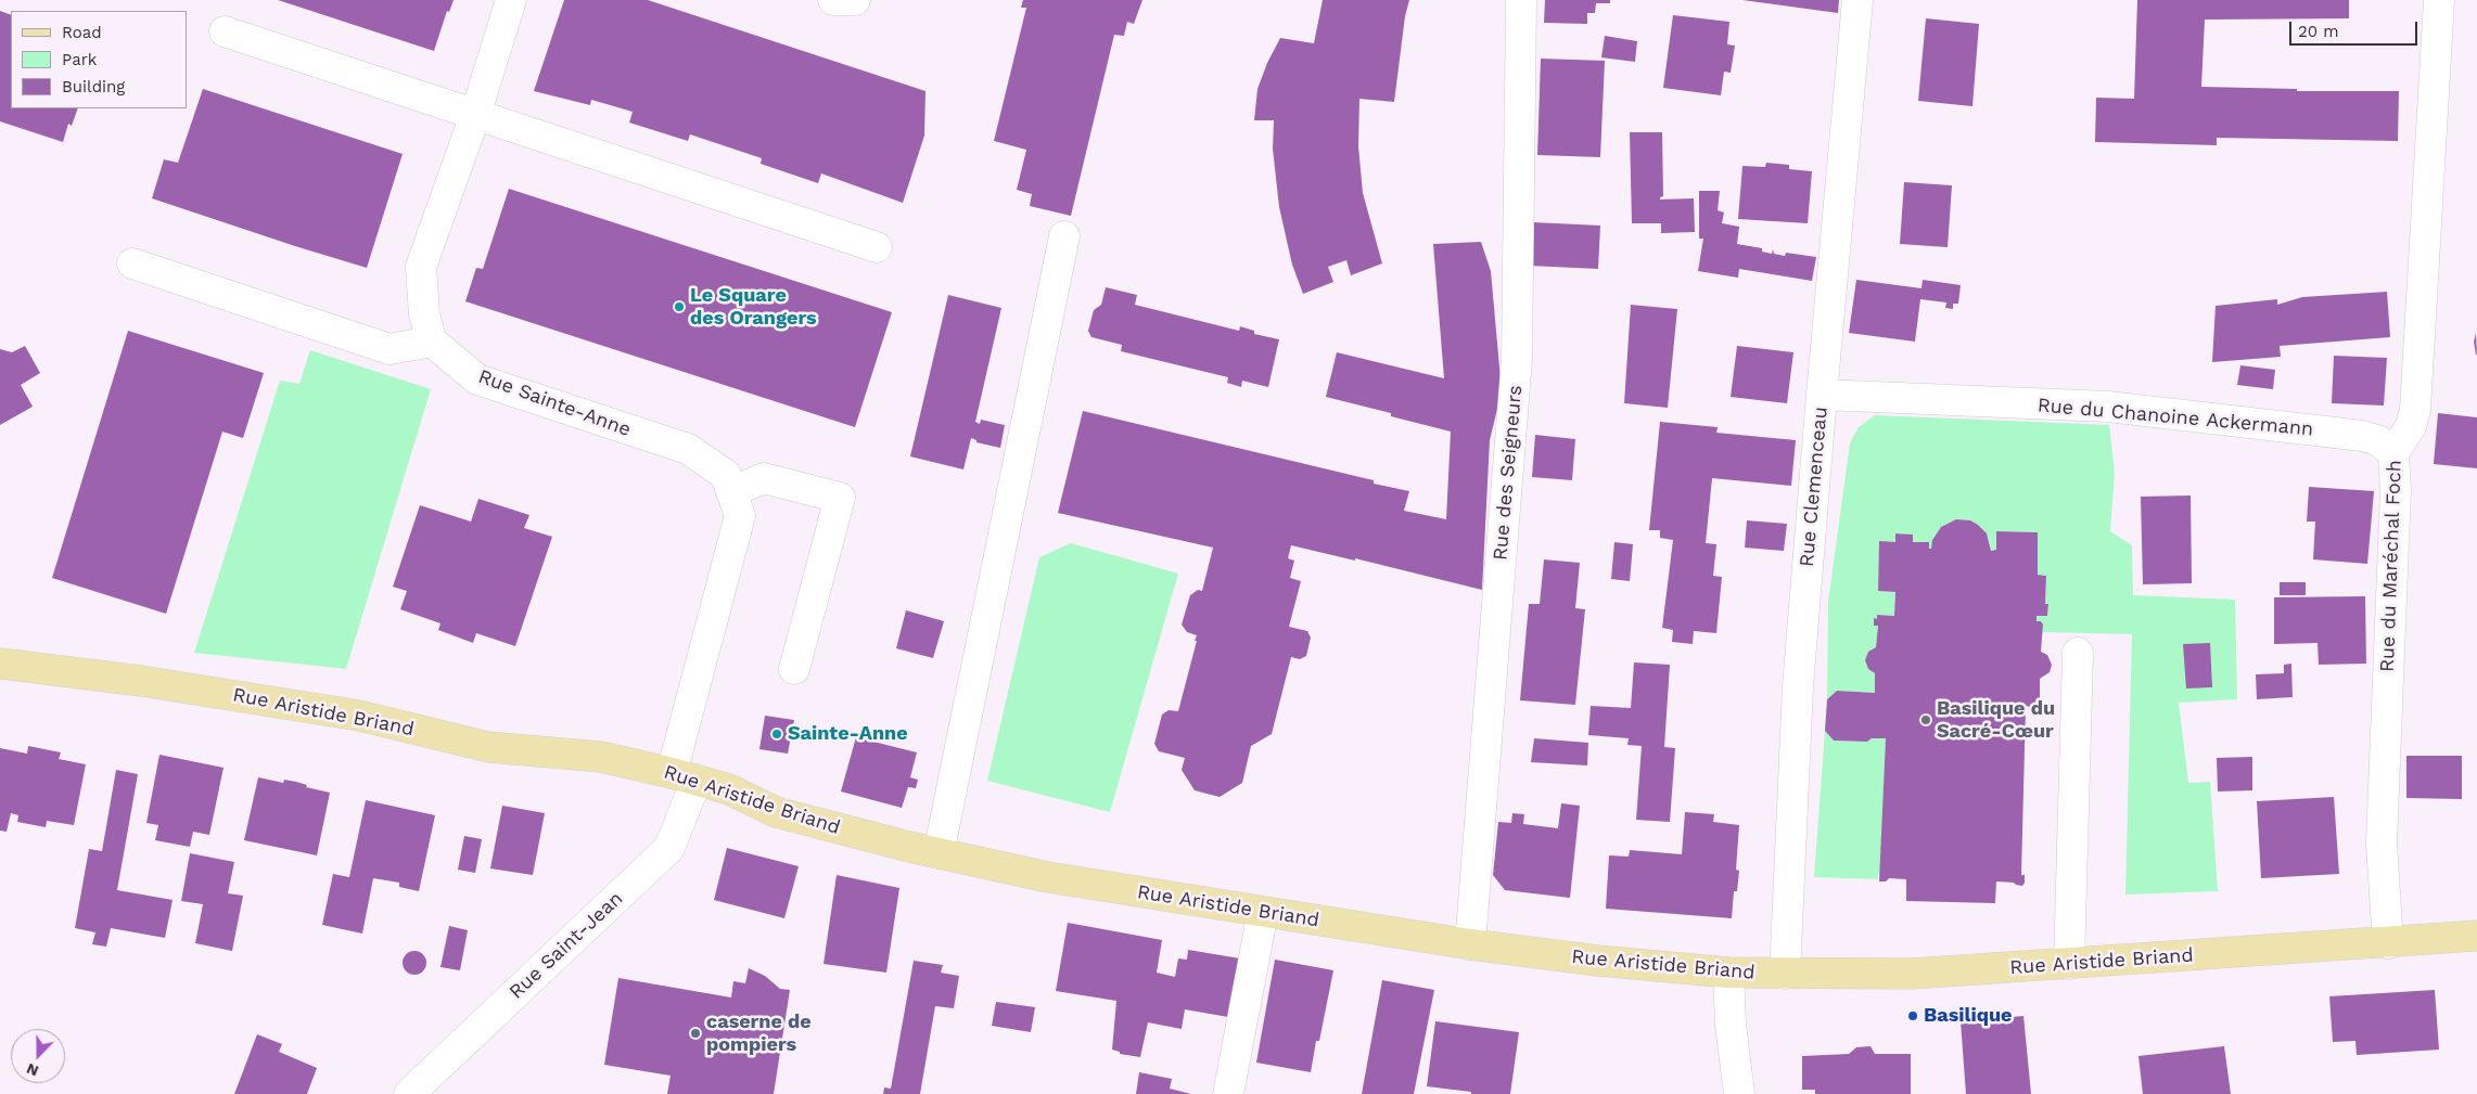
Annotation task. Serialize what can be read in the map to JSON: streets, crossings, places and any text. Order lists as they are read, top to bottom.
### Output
{
  "streets": {
    "main road": ["Rue Aristide Briand"],
    "street": [
      "Rue Sainte-Anne",
      "Rue du Chanoine Ackermann",
      "Rue des Seigneurs",
      "Rue Clemenceau",
      "Rue du Maréchal Foch",
      "Rue Saint-Jean"
    ]
  },
  "crossings": [
    ["Rue Sainte-Anne", "Rue Aristide Briand"],
    ["Rue Sainte-Anne", "Rue Saint-Jean"],
    ["Rue du Chanoine Ackermann", "Rue Clemenceau"],
    ["Rue du Chanoine Ackermann", "Rue du Maréchal Foch"],
    ["Rue des Seigneurs", "Rue Aristide Briand"],
    ["Rue Clemenceau", "Rue Aristide Briand"],
    ["Rue du Maréchal Foch", "Rue Aristide Briand"],
    ["Rue Aristide Briand", "Rue Saint-Jean"]
  ],
  "places": [
    "Le Square des Orangers",
    "Basilique du Sacré-Cœur",
    "Sainte-Anne",
    "Basilique",
    "caserne de pompiers"
  ],
  "legend": ["Road", "Park", "Building"],
  "scale_bar": "20 m",
  "north": "bottom"
}
